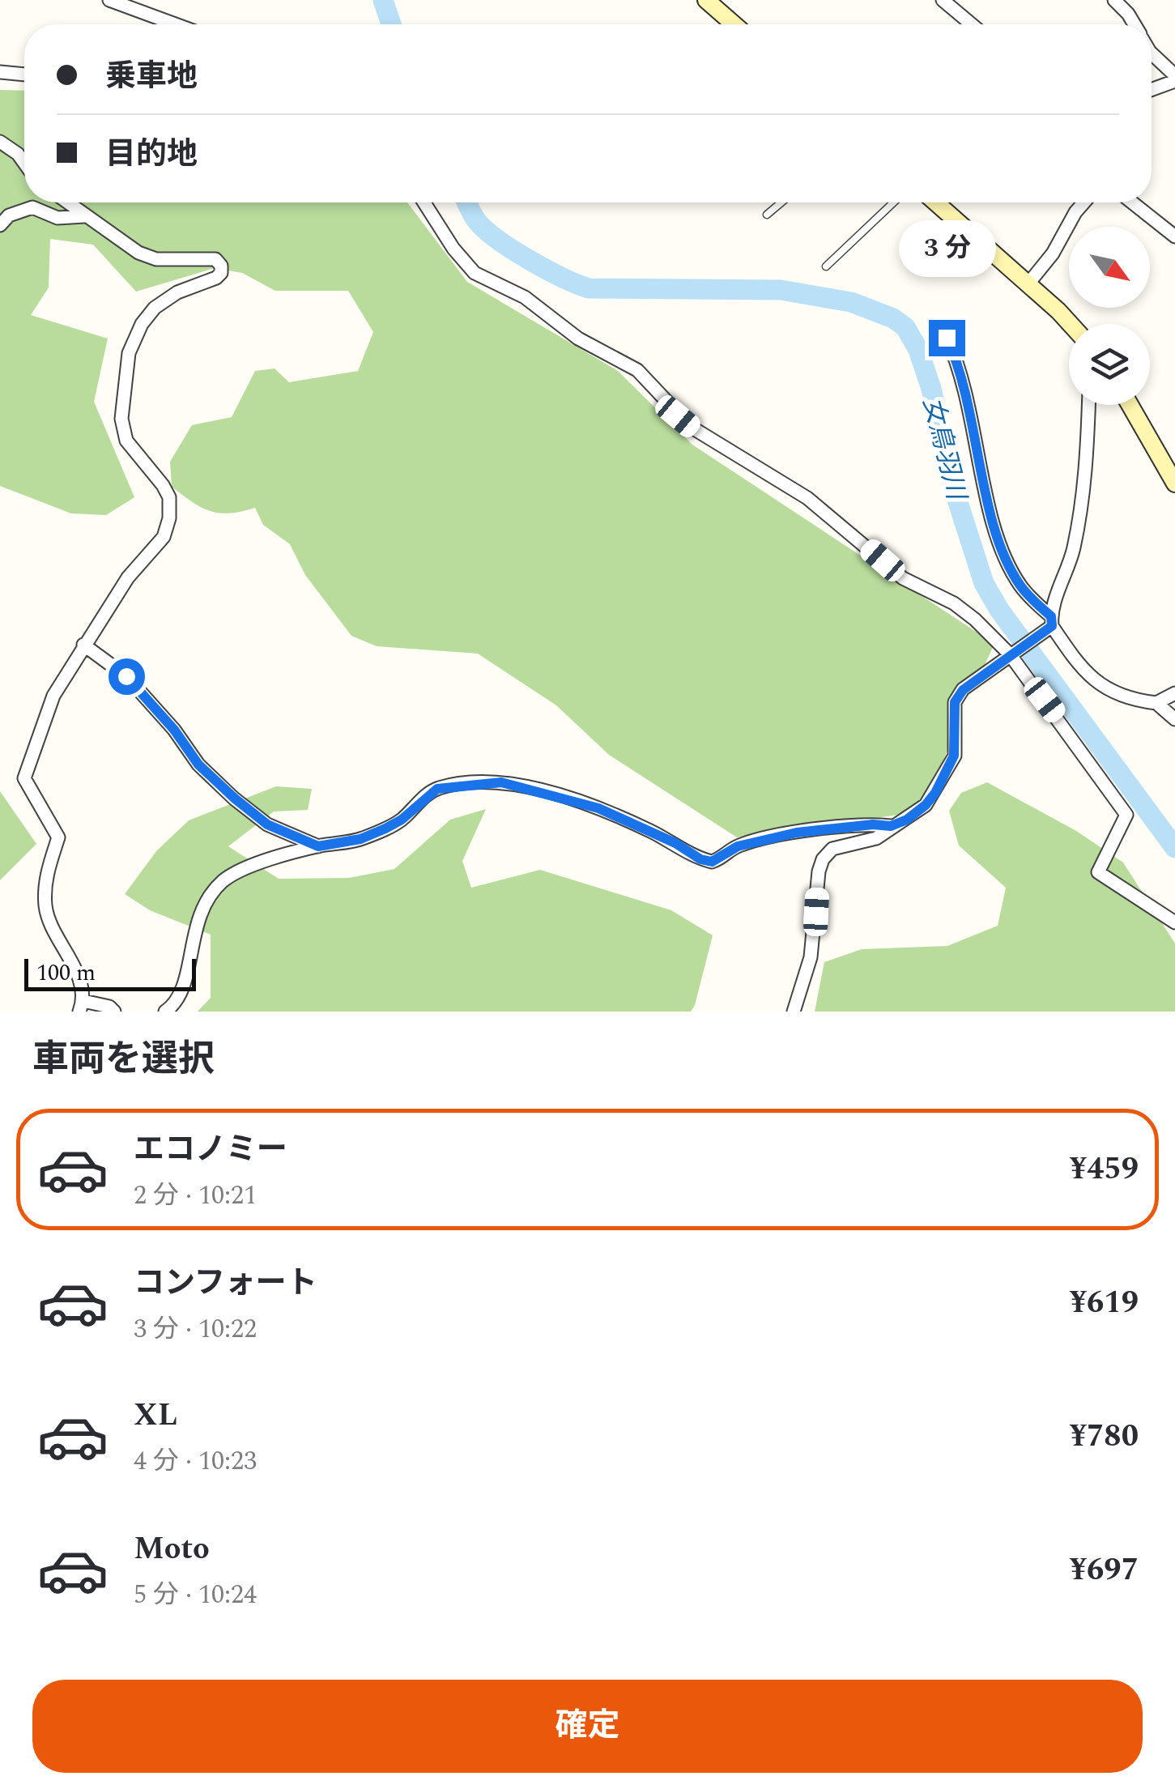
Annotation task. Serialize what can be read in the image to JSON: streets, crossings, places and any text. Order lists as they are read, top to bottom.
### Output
{
  "water": ["女鳥羽川"],
  "scale_bar": "100 m",
  "north": "bottom right",
  "page": {
    "banner": ["乗車地", "目的地"],
    "bubble": "3 分",
    "scale": "100 m",
    "heading": "車両を選択",
    "list": [
      {
        "name": "エコノミー",
        "note": "2 分 · 10:21",
        "value": "¥459"
      },
      {
        "name": "コンフォート",
        "note": "3 分 · 10:22",
        "value": "¥619"
      },
      {
        "name": "XL",
        "note": "4 分 · 10:23",
        "value": "¥780"
      },
      {
        "name": "Moto",
        "note": "5 分 · 10:24",
        "value": "¥697"
      }
    ],
    "buttons": "確定"
  }
}
